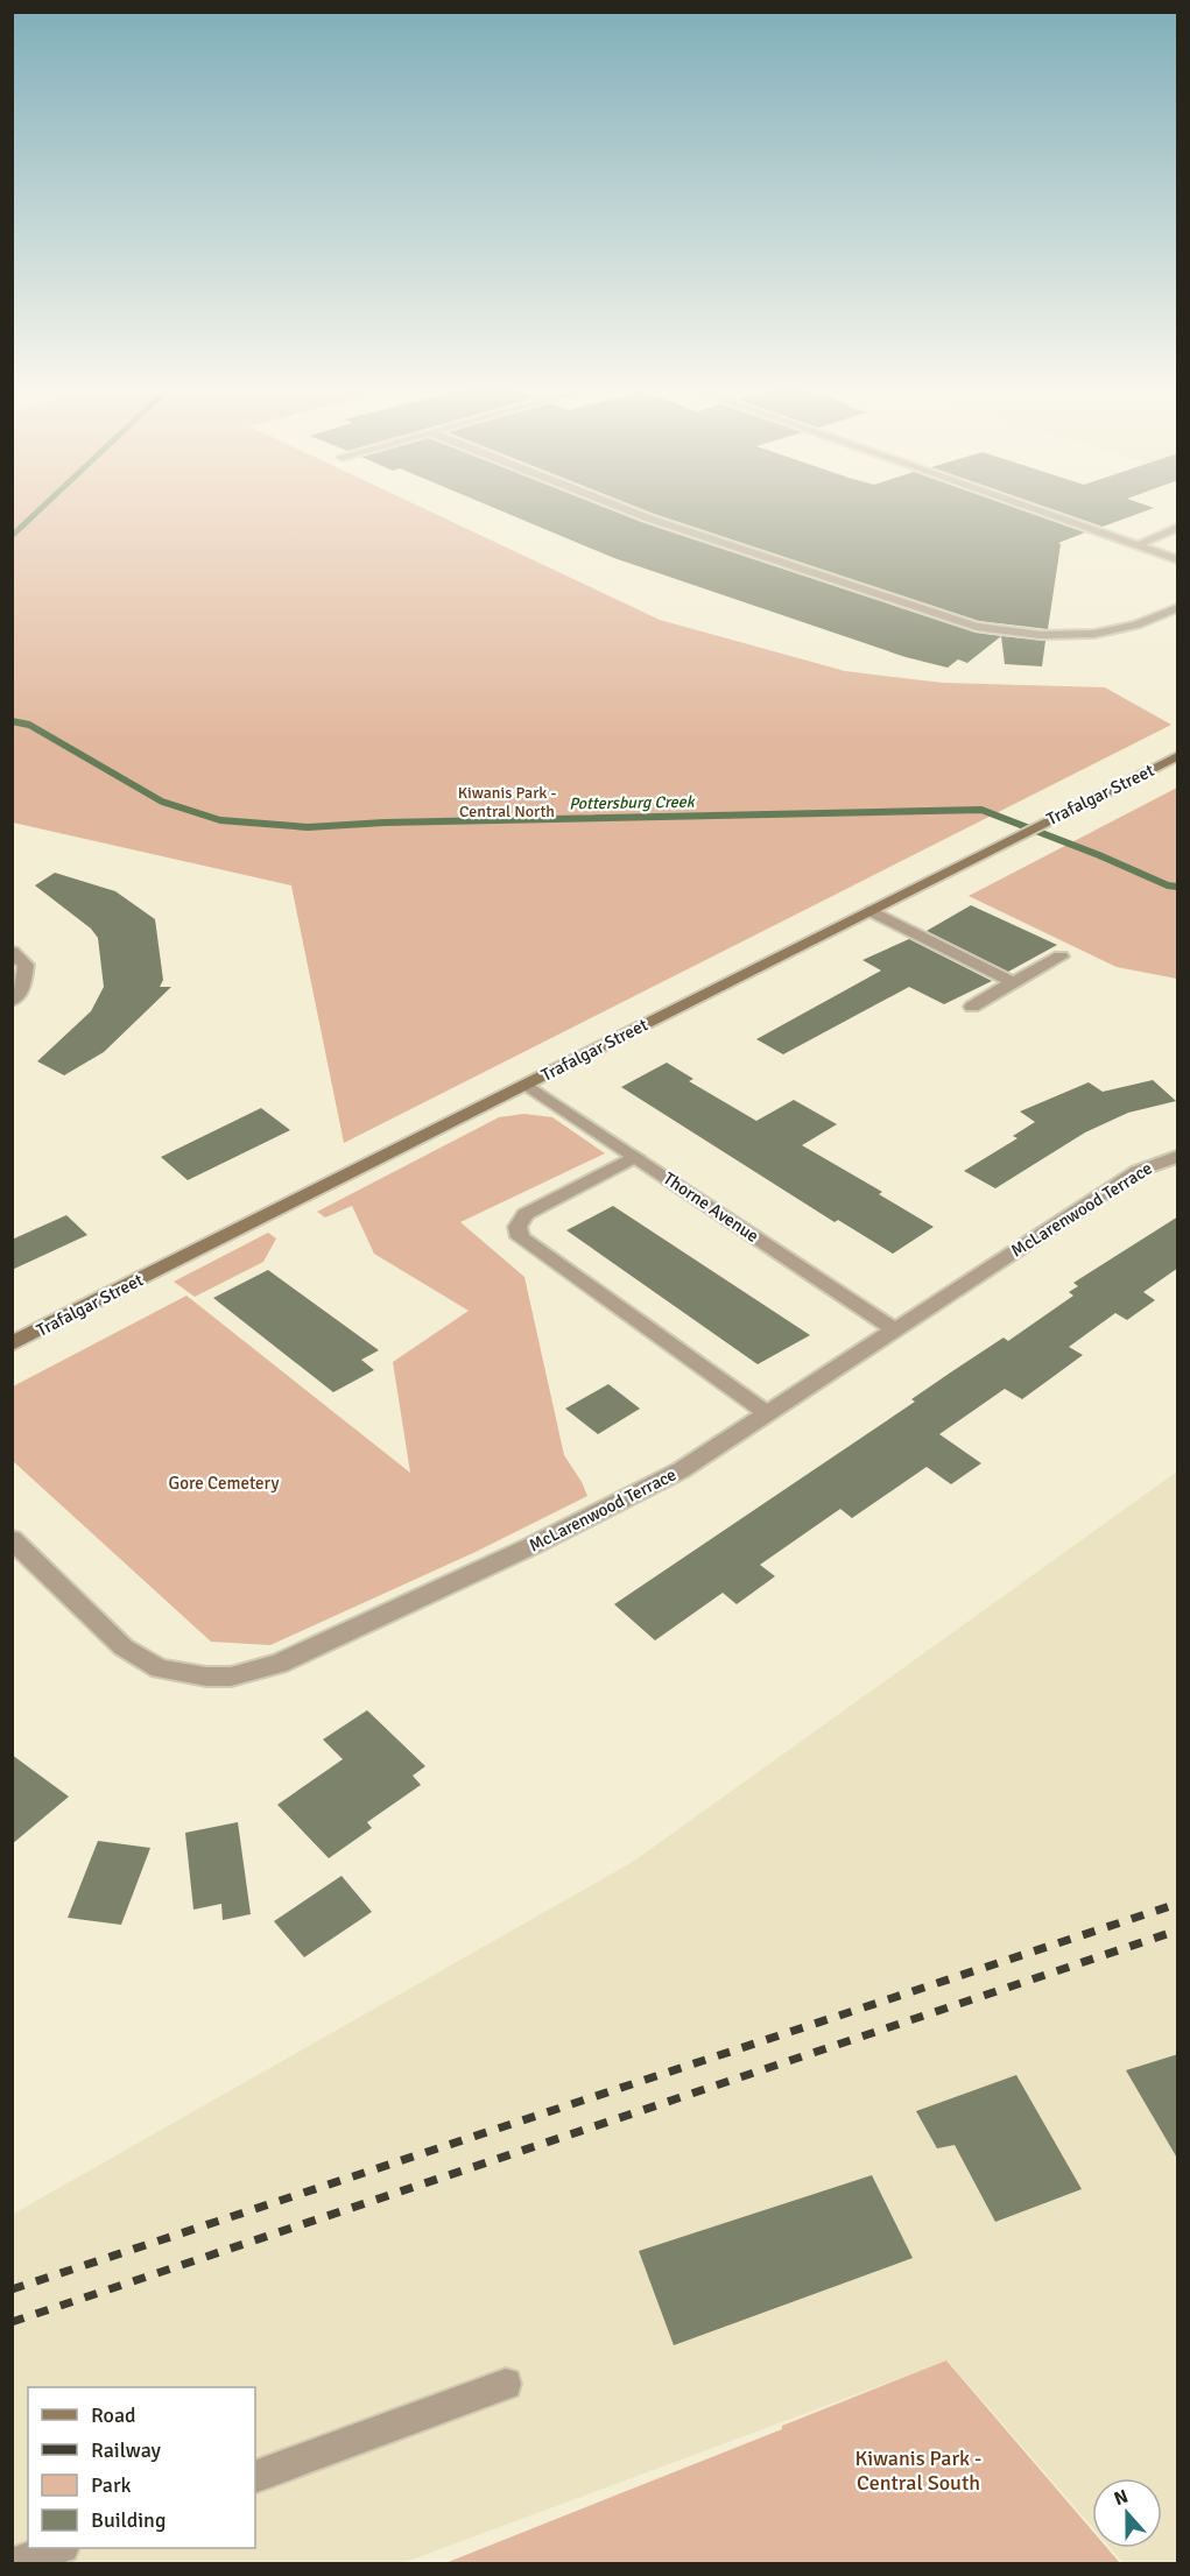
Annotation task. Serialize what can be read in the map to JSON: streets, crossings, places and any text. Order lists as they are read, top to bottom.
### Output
{
  "streets": {
    "main road": ["Trafalgar Street"],
    "street": ["Thorne Avenue", "McLarenwood Terrace"]
  },
  "crossings": [
    ["Trafalgar Street", "Thorne Avenue"],
    ["Thorne Avenue", "McLarenwood Terrace"]
  ],
  "water": ["Pottersburg Creek"],
  "parks": ["Kiwanis Park - Central North", "Gore Cemetery", "Kiwanis Park - Central South"],
  "legend": [
    "Road",
    "Railway",
    "Park",
    "Building"
  ],
  "north": "top"
}
